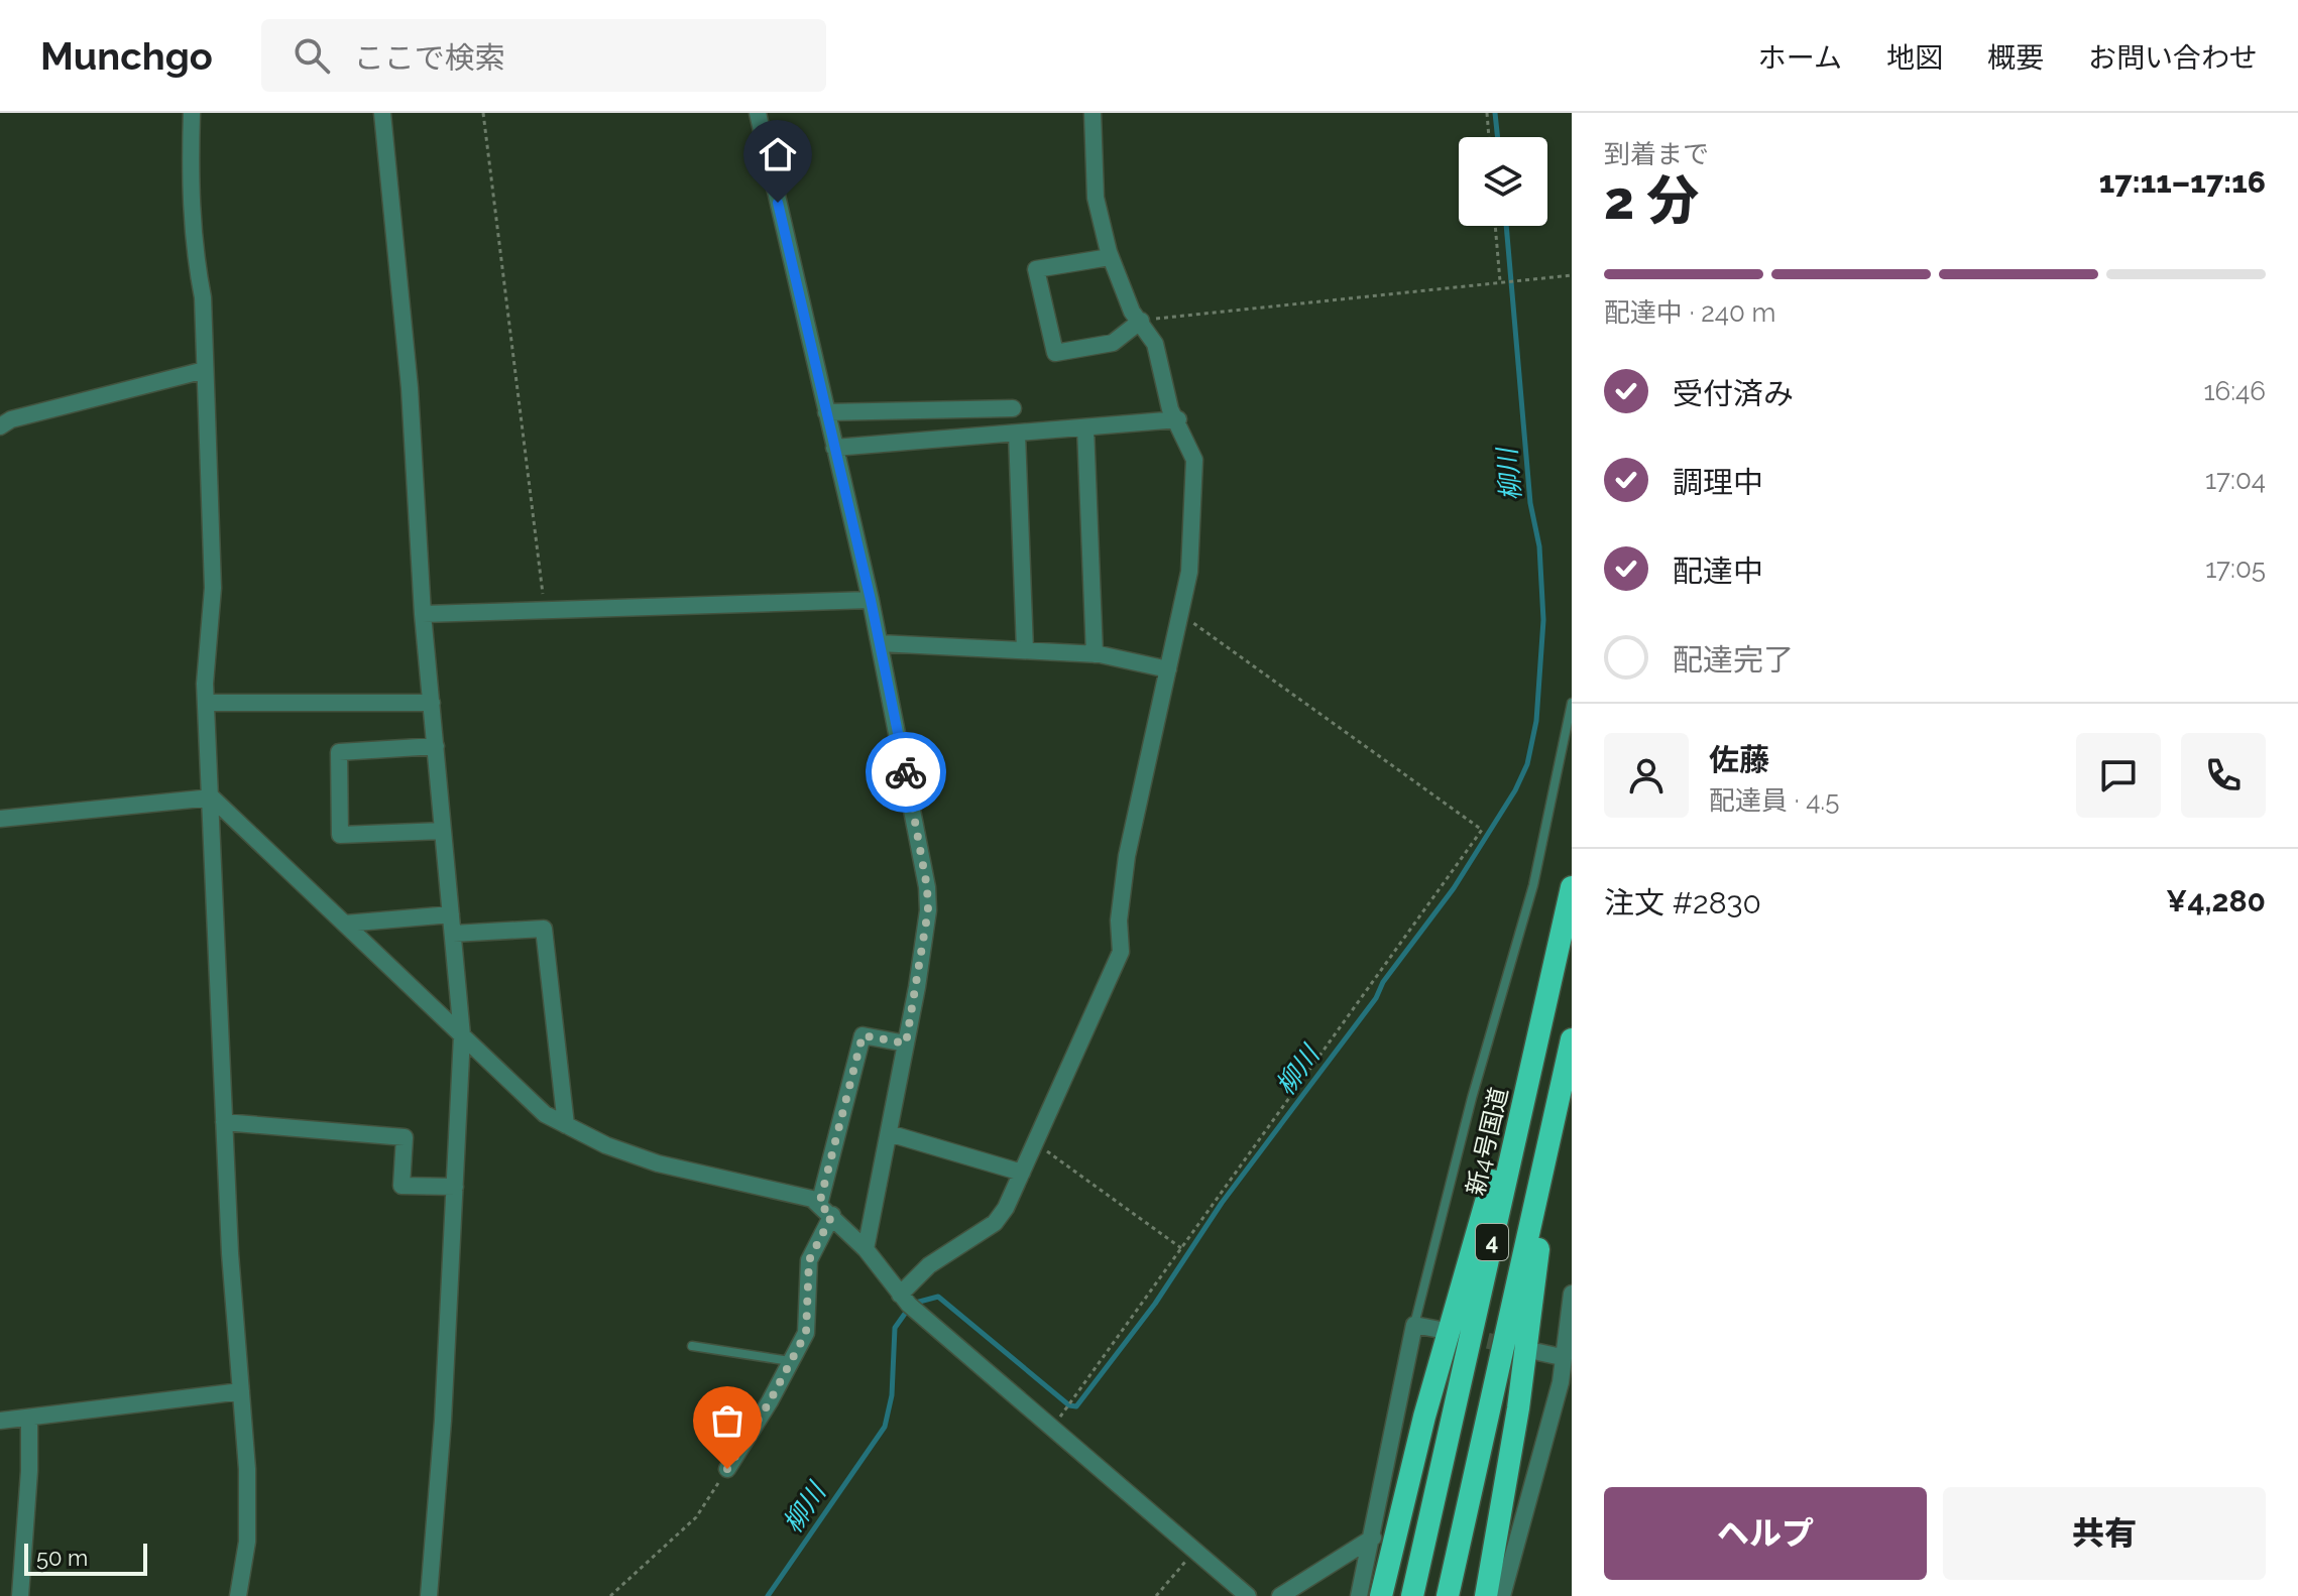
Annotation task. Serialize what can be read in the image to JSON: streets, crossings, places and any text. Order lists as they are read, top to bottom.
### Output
{
  "streets": {
    "highway": ["新4号国道", "4"]
  },
  "water": ["柳川"],
  "scale_bar": "50 m",
  "page": {
    "header": "Munchgo",
    "search": "ここで検索",
    "nav": [
      "ホーム",
      "地図",
      "概要",
      "お問い合わせ"
    ],
    "heading": ["2 分", "到着まで", "17:11–17:16"],
    "panel": [
      "佐藤",
      "配達員 · 4.5",
      "注文 #2830",
      "¥4,280"
    ],
    "bar": "配達中 · 240 m",
    "list": [
      ["受付済み", "16:46"],
      ["調理中", "17:04"],
      ["配達中", "17:05"],
      "配達完了"
    ],
    "buttons": ["ヘルプ", "共有"],
    "scale": "50 m"
  }
}
